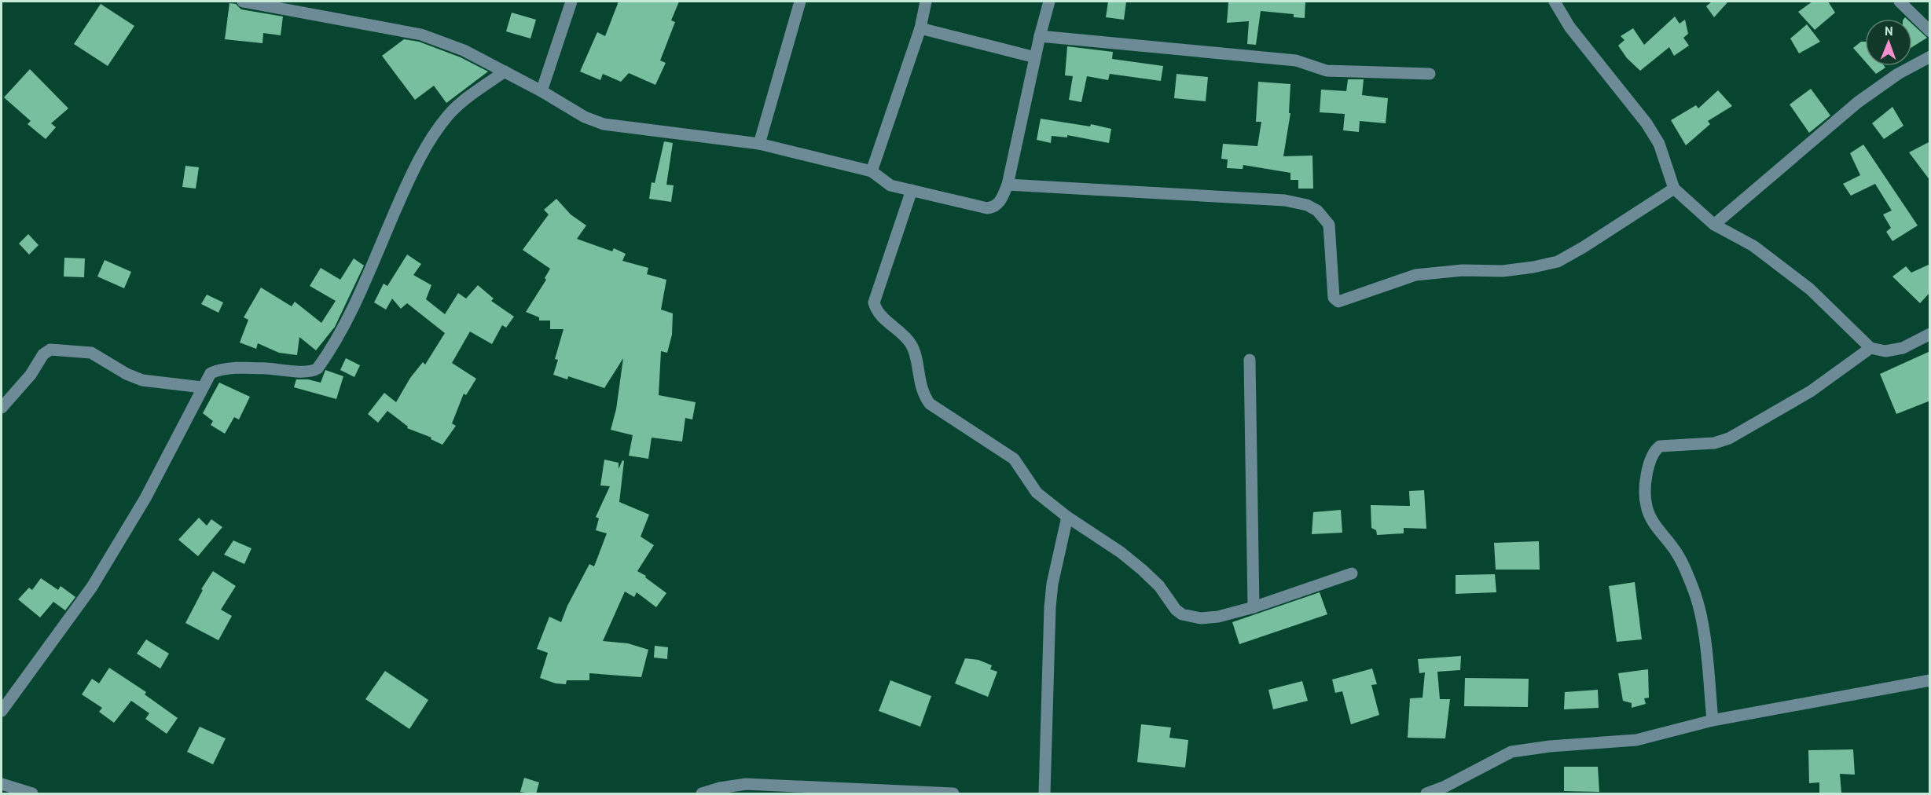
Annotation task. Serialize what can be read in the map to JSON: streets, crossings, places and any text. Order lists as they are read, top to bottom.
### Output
{
  "north": "top"
}
